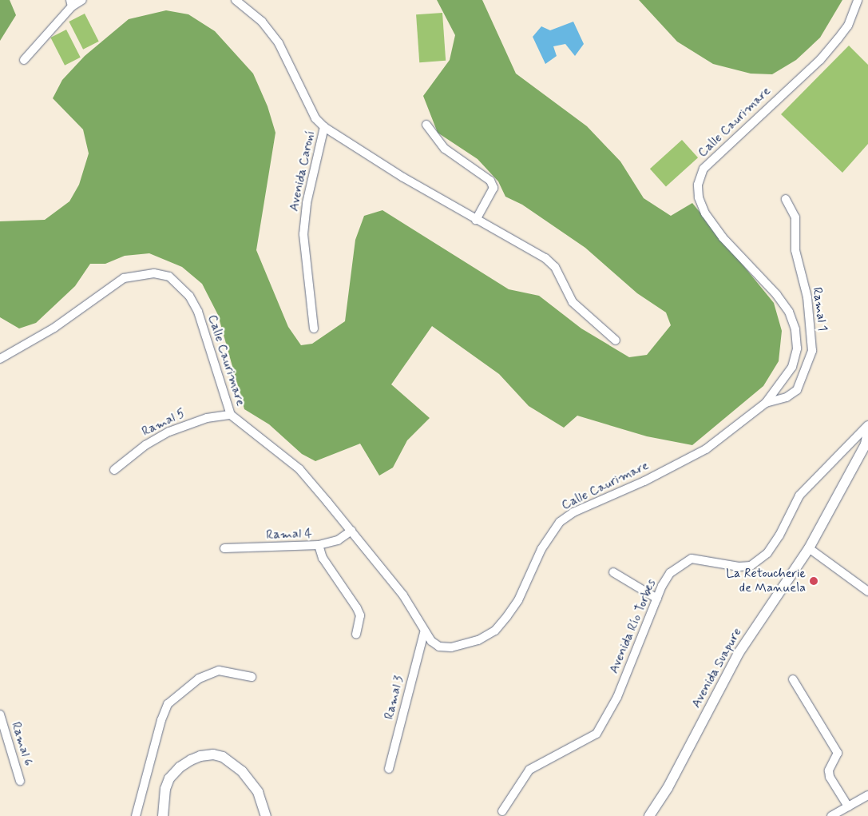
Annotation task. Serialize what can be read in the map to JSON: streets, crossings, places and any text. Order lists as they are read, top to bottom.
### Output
{
  "streets": {
    "street": [
      "Calle Caurimare",
      "Avenida Caroní",
      "Ramal 1",
      "Ramal 5",
      "Ramal 4",
      "Avenida Río Torbes",
      "Avenida Suapure",
      "Ramal 3",
      "Ramal 6"
    ]
  },
  "crossings": [
    ["Calle Caurimare", "Ramal 1"],
    ["Calle Caurimare", "Ramal 5"],
    ["Calle Caurimare", "Ramal 4"],
    ["Calle Caurimare", "Ramal 3"]
  ],
  "places": ["La Retoucherie de Manuela"]
}
